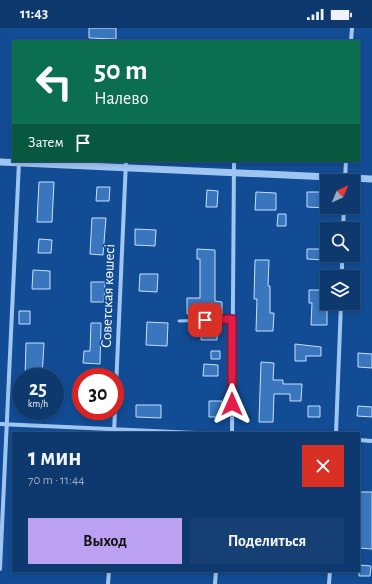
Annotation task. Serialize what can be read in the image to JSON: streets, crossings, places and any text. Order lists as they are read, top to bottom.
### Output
{
  "streets": {
    "street": ["Советская көшесі"]
  },
  "north": "top right",
  "page": {
    "status": "11:43",
    "turn": ["50 m", "Налево"],
    "then": "Затем",
    "speed": "25 km/h",
    "limit": "30",
    "heading": ["1 мин", "70 m · 11:44"],
    "buttons": ["Выход", "Поделиться"]
  }
}
